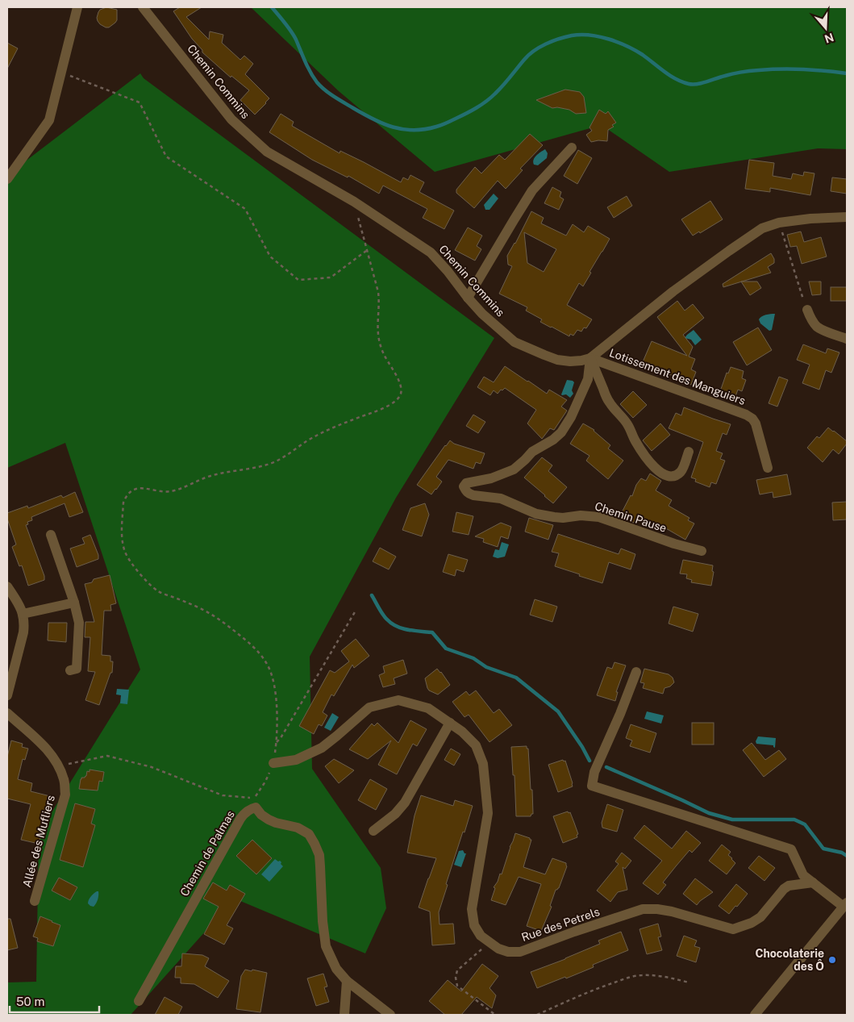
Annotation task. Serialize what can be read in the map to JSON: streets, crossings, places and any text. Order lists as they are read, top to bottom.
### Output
{
  "streets": {
    "street": [
      "Chemin Commins",
      "Lotissement des Manguiers",
      "Chemin Pause",
      "Allée des Mufliers",
      "Chemin de Palmas",
      "Rue des Petrels"
    ]
  },
  "crossings": [
    ["Chemin Commins", "Lotissement des Manguiers"],
    ["Chemin Commins", "Chemin Pause"],
    ["Lotissement des Manguiers", "Chemin Pause"]
  ],
  "places": ["Chocolaterie des Ô"],
  "scale_bar": "50 m",
  "north": "bottom"
}
